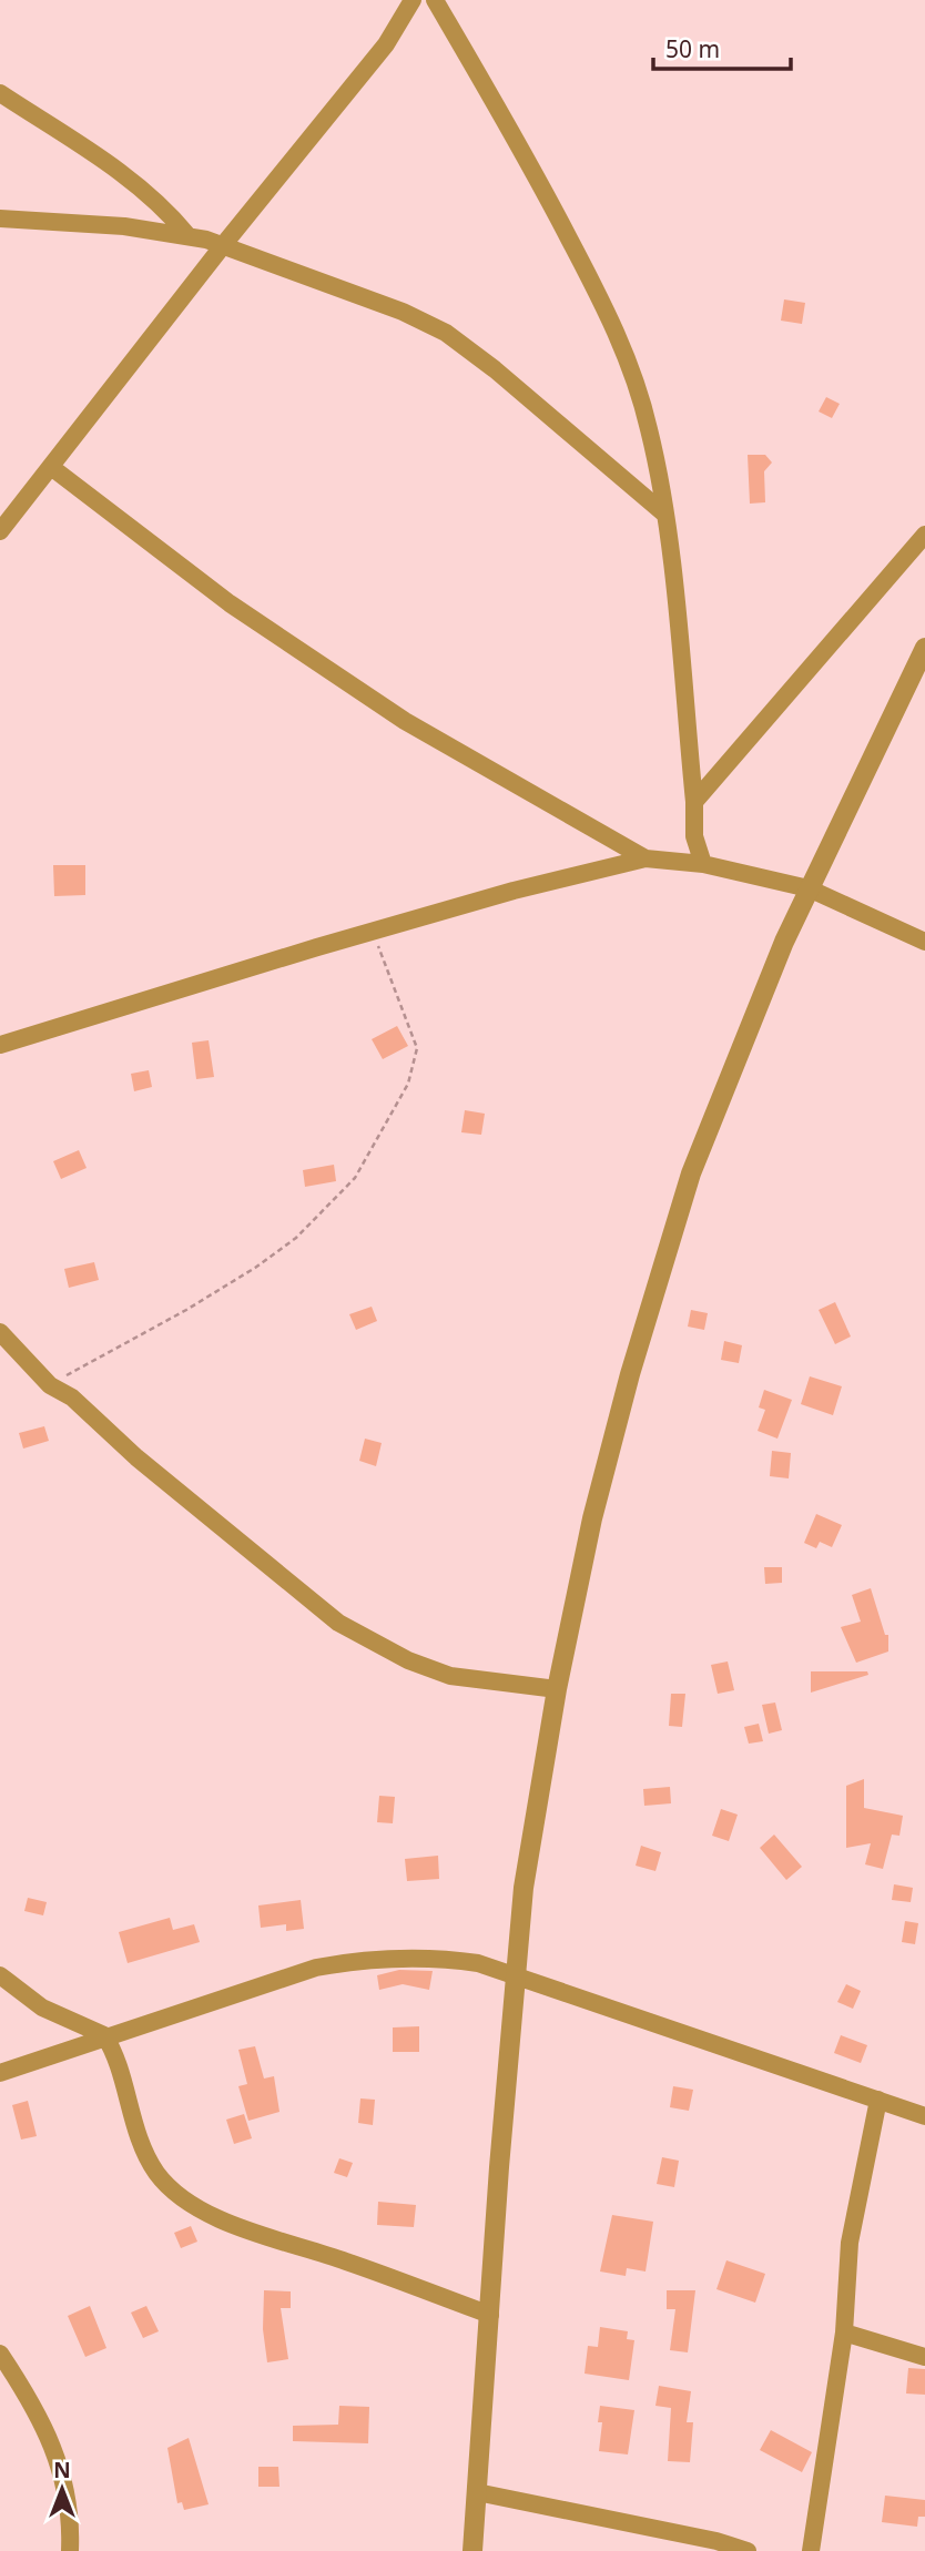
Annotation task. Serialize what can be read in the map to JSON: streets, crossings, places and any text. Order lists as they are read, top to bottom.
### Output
{
  "scale_bar": "50 m",
  "north": "top"
}
